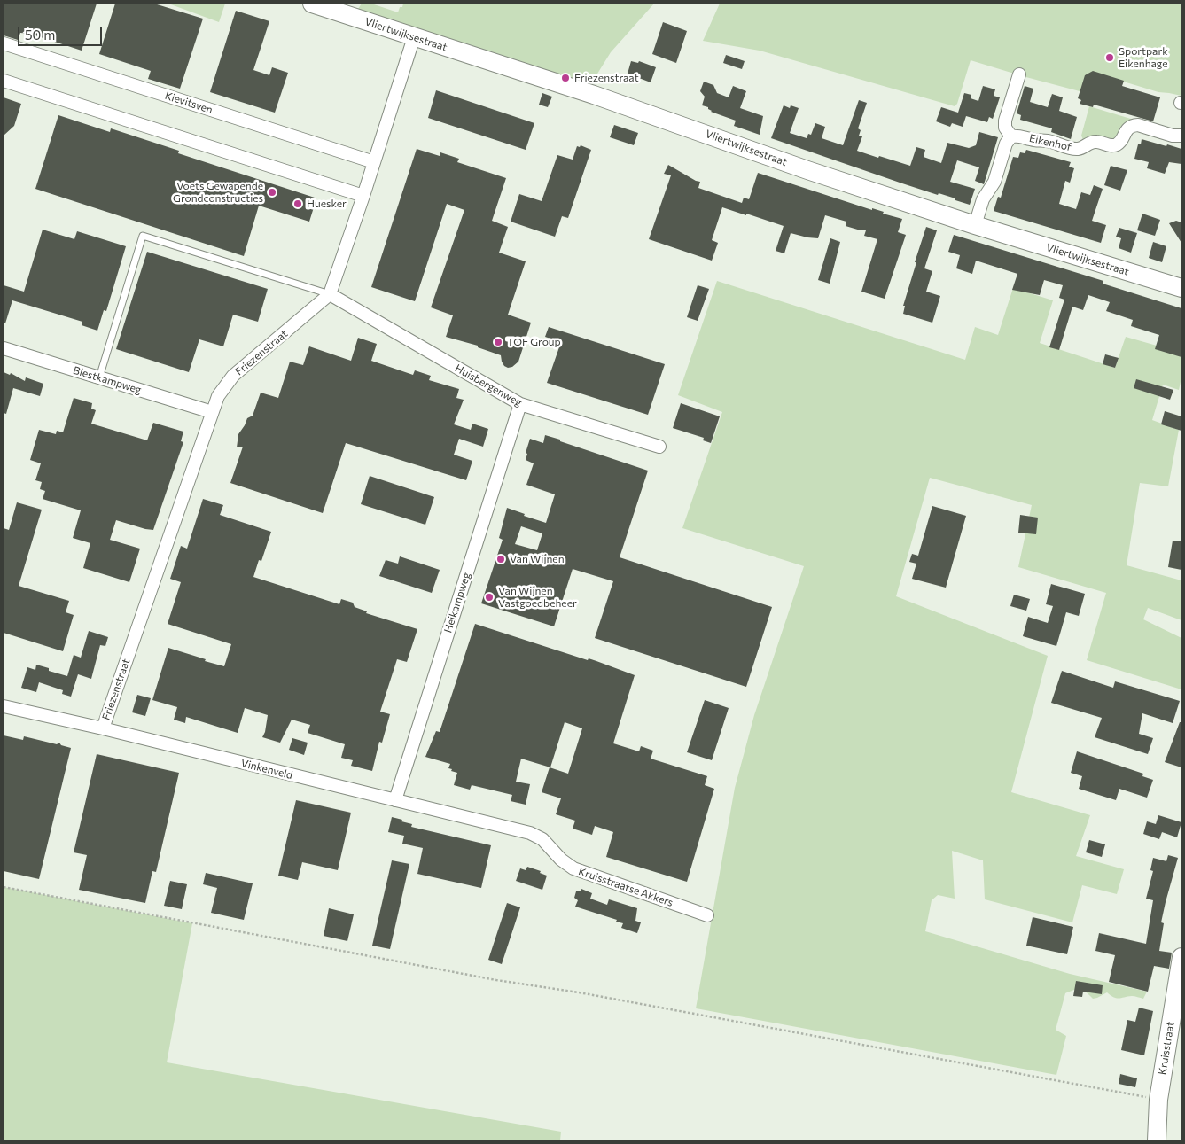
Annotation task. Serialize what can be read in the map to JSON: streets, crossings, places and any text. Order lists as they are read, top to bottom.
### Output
{
  "streets": {
    "street": [
      "Vliertwijksestraat",
      "Kievitsven",
      "Eikenhof",
      "Friezenstraat",
      "Biestkampweg",
      "Huisbergenweg",
      "Heikampweg",
      "Vinkenveld",
      "Kruisstraatse Akkers",
      "Kruisstraat"
    ]
  },
  "crossings": [
    ["Friezenstraat", "Biestkampweg"],
    ["Friezenstraat", "Huisbergenweg"],
    ["Friezenstraat", "Vinkenveld"],
    ["Huisbergenweg", "Heikampweg"],
    ["Heikampweg", "Vinkenveld"],
    ["Vinkenveld", "Kruisstraatse Akkers"]
  ],
  "places": [
    "Sportpark Eikenhage",
    "Friezenstraat",
    "Voets Gewapende Grondconstructies",
    "Huesker",
    "TOF Group",
    "Van Wijnen",
    "Van Wijnen Vastgoedbeheer"
  ],
  "scale_bar": "50 m"
}
